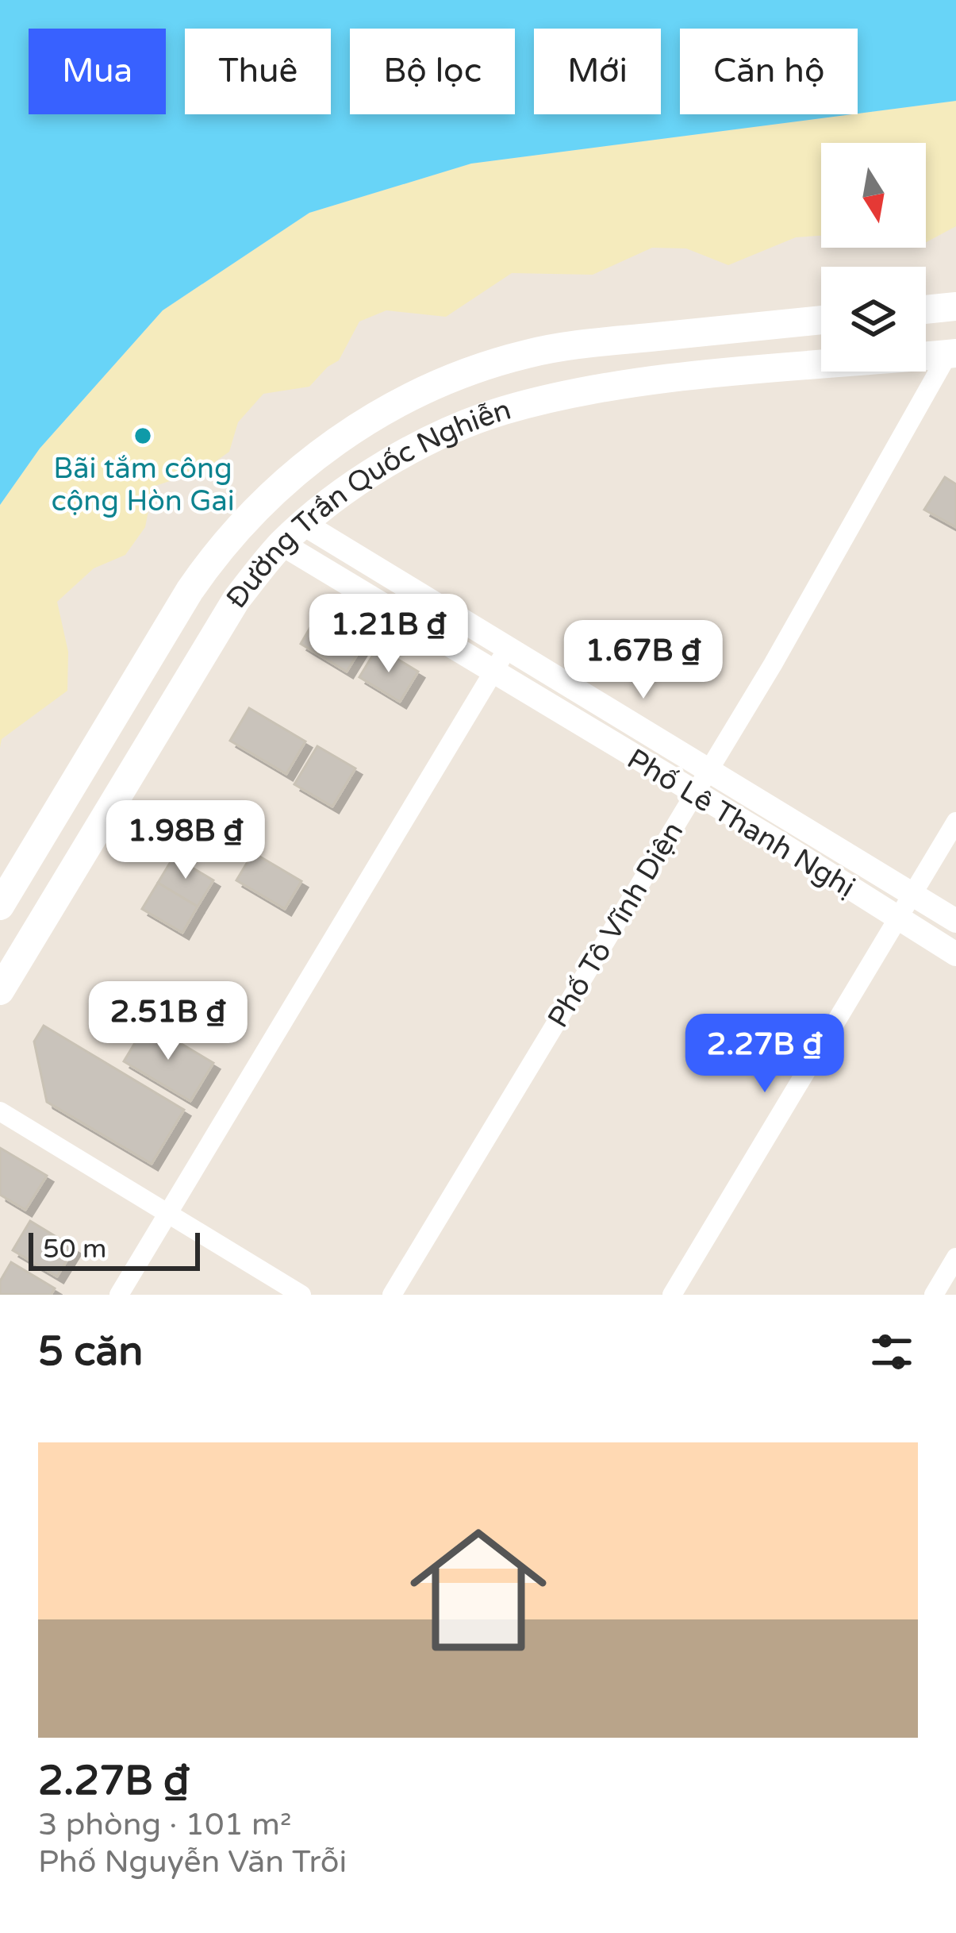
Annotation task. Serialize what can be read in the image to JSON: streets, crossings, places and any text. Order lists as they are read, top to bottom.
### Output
{
  "streets": {
    "main road": ["Đường Trần Quốc Nghiễn"],
    "street": ["Phố Lê Thanh Nghị", "Phố Tô Vĩnh Diện"]
  },
  "crossings": [
    ["Đường Trần Quốc Nghiễn", "Phố Lê Thanh Nghị"],
    ["Đường Trần Quốc Nghiễn", "Phố Tô Vĩnh Diện"],
    ["Phố Lê Thanh Nghị", "Phố Tô Vĩnh Diện"]
  ],
  "places": ["Bãi tắm công cộng Hòn Gai"],
  "scale_bar": "50 m",
  "north": "bottom",
  "page": {
    "chip": [
      "Mua",
      "Thuê",
      "Bộ lọc",
      "Mới",
      "Căn hộ"
    ],
    "price": [
      "1.21B ₫",
      "1.67B ₫",
      "1.98B ₫",
      "2.51B ₫",
      "2.27B ₫"
    ],
    "scale": "50 m",
    "heading": "5 căn",
    "list": [
      {
        "name": "2.27B ₫",
        "note": "3 phòng · 101 m² · Phố Nguyễn Văn Trỗi"
      }
    ]
  }
}
